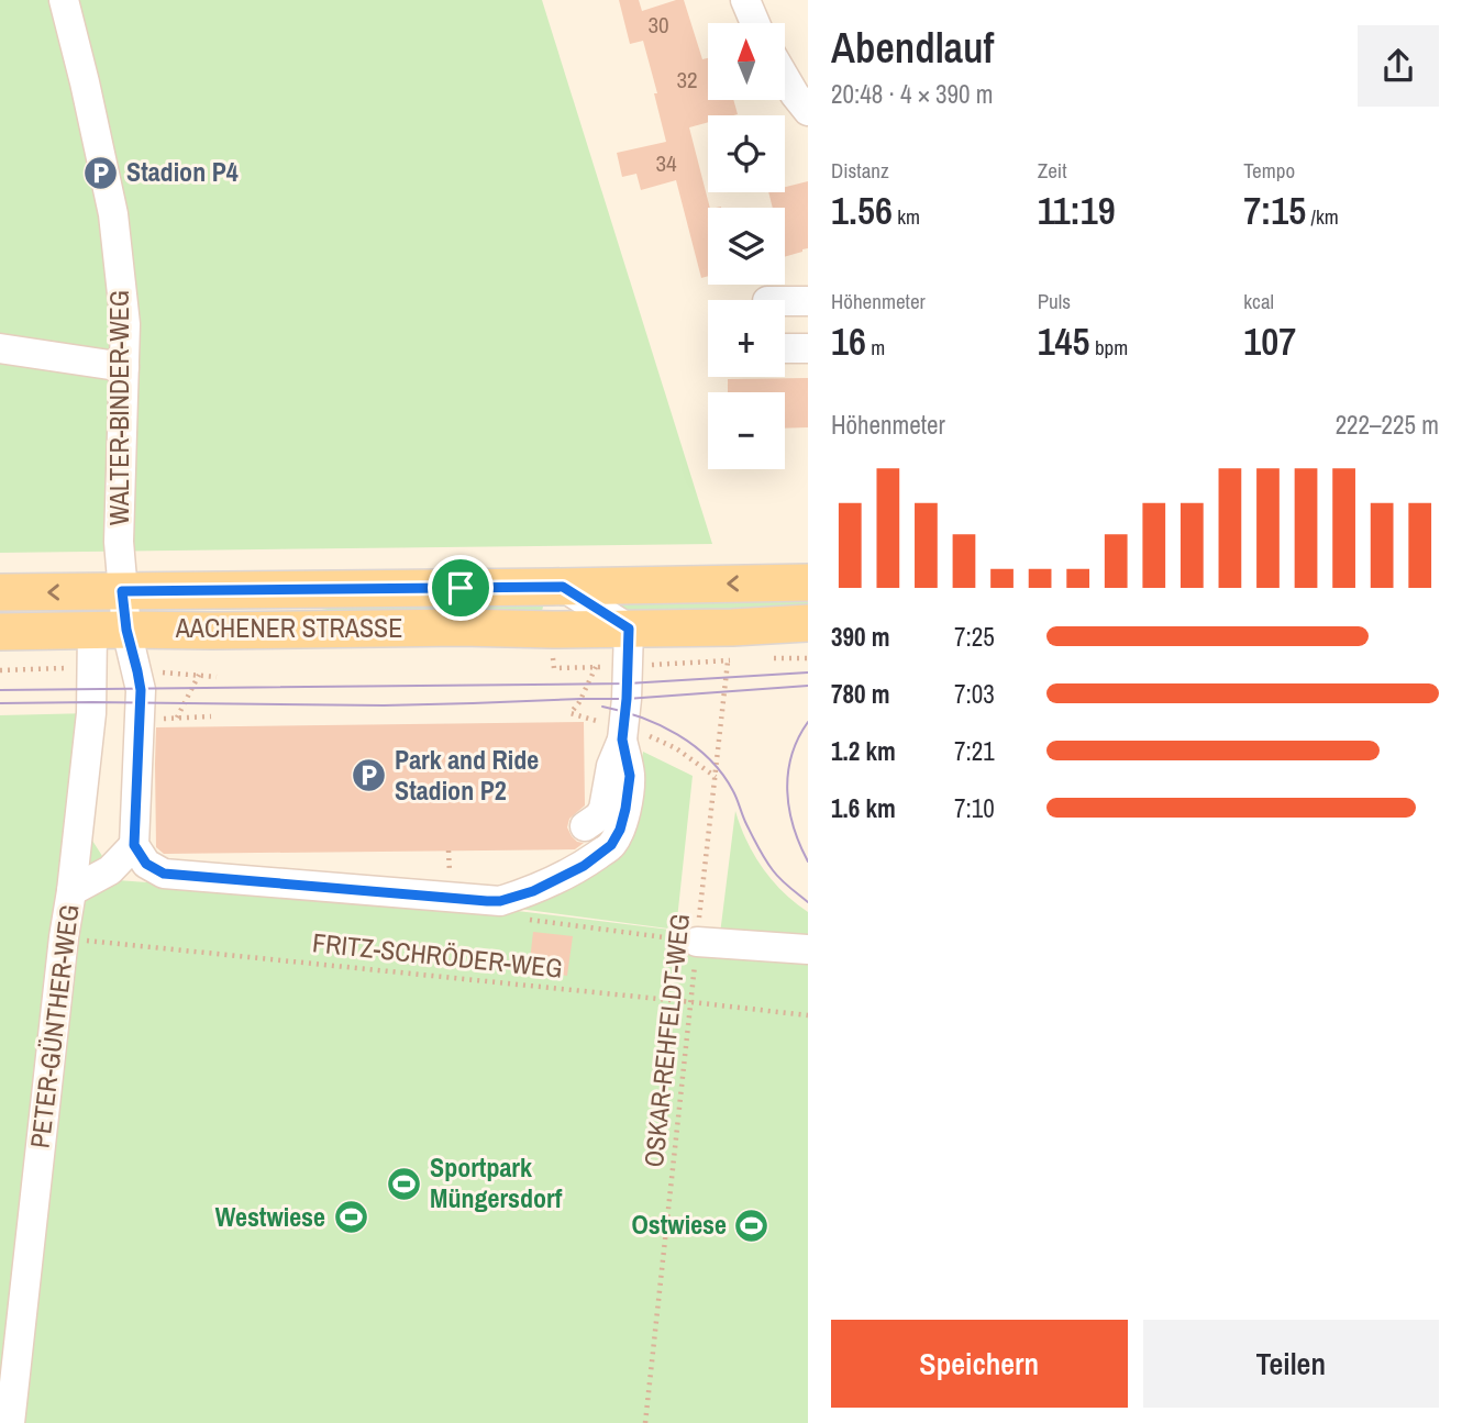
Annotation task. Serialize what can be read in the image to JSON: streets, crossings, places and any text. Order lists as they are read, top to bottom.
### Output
{
  "streets": {
    "main road": ["AACHENER STRASSE"],
    "street": ["WALTER-BINDER-WEG", "PETER-GÜNTHER-WEG"],
    "path": ["FRITZ-SCHRÖDER-WEG", "OSKAR-REHFELDT-WEG"]
  },
  "crossings": [
    ["WALTER-BINDER-WEG", "AACHENER STRASSE"],
    ["WALTER-BINDER-WEG", "PETER-GÜNTHER-WEG"],
    ["AACHENER STRASSE", "PETER-GÜNTHER-WEG"],
    ["FRITZ-SCHRÖDER-WEG", "PETER-GÜNTHER-WEG"],
    ["FRITZ-SCHRÖDER-WEG", "OSKAR-REHFELDT-WEG"]
  ],
  "places": {
    "parking": ["Stadion P4", "Park and Ride Stadion P2"],
    "sports": ["Sportpark Müngersdorf", "Westwiese", "Ostwiese"]
  },
  "house_numbers": ["30", "32", "34"],
  "north": "top",
  "page": {
    "heading": ["Abendlauf", "20:48 · 4 × 390 m"],
    "map_buttons": ["+", "−"],
    "stats": [
      ["Distanz", "1.56 km"],
      ["Zeit", "11:19"],
      ["Tempo", "7:15 /km"],
      ["Höhenmeter", "16 m"],
      ["Puls", "145 bpm"],
      ["kcal", "107"]
    ],
    "chart": ["Höhenmeter", "222–225 m"],
    "list": [
      {
        "name": "390 m",
        "note": "7:25"
      },
      {
        "name": "780 m",
        "note": "7:03"
      },
      {
        "name": "1.2 km",
        "note": "7:21"
      },
      {
        "name": "1.6 km",
        "note": "7:10"
      }
    ],
    "buttons": ["Speichern", "Teilen"]
  }
}
